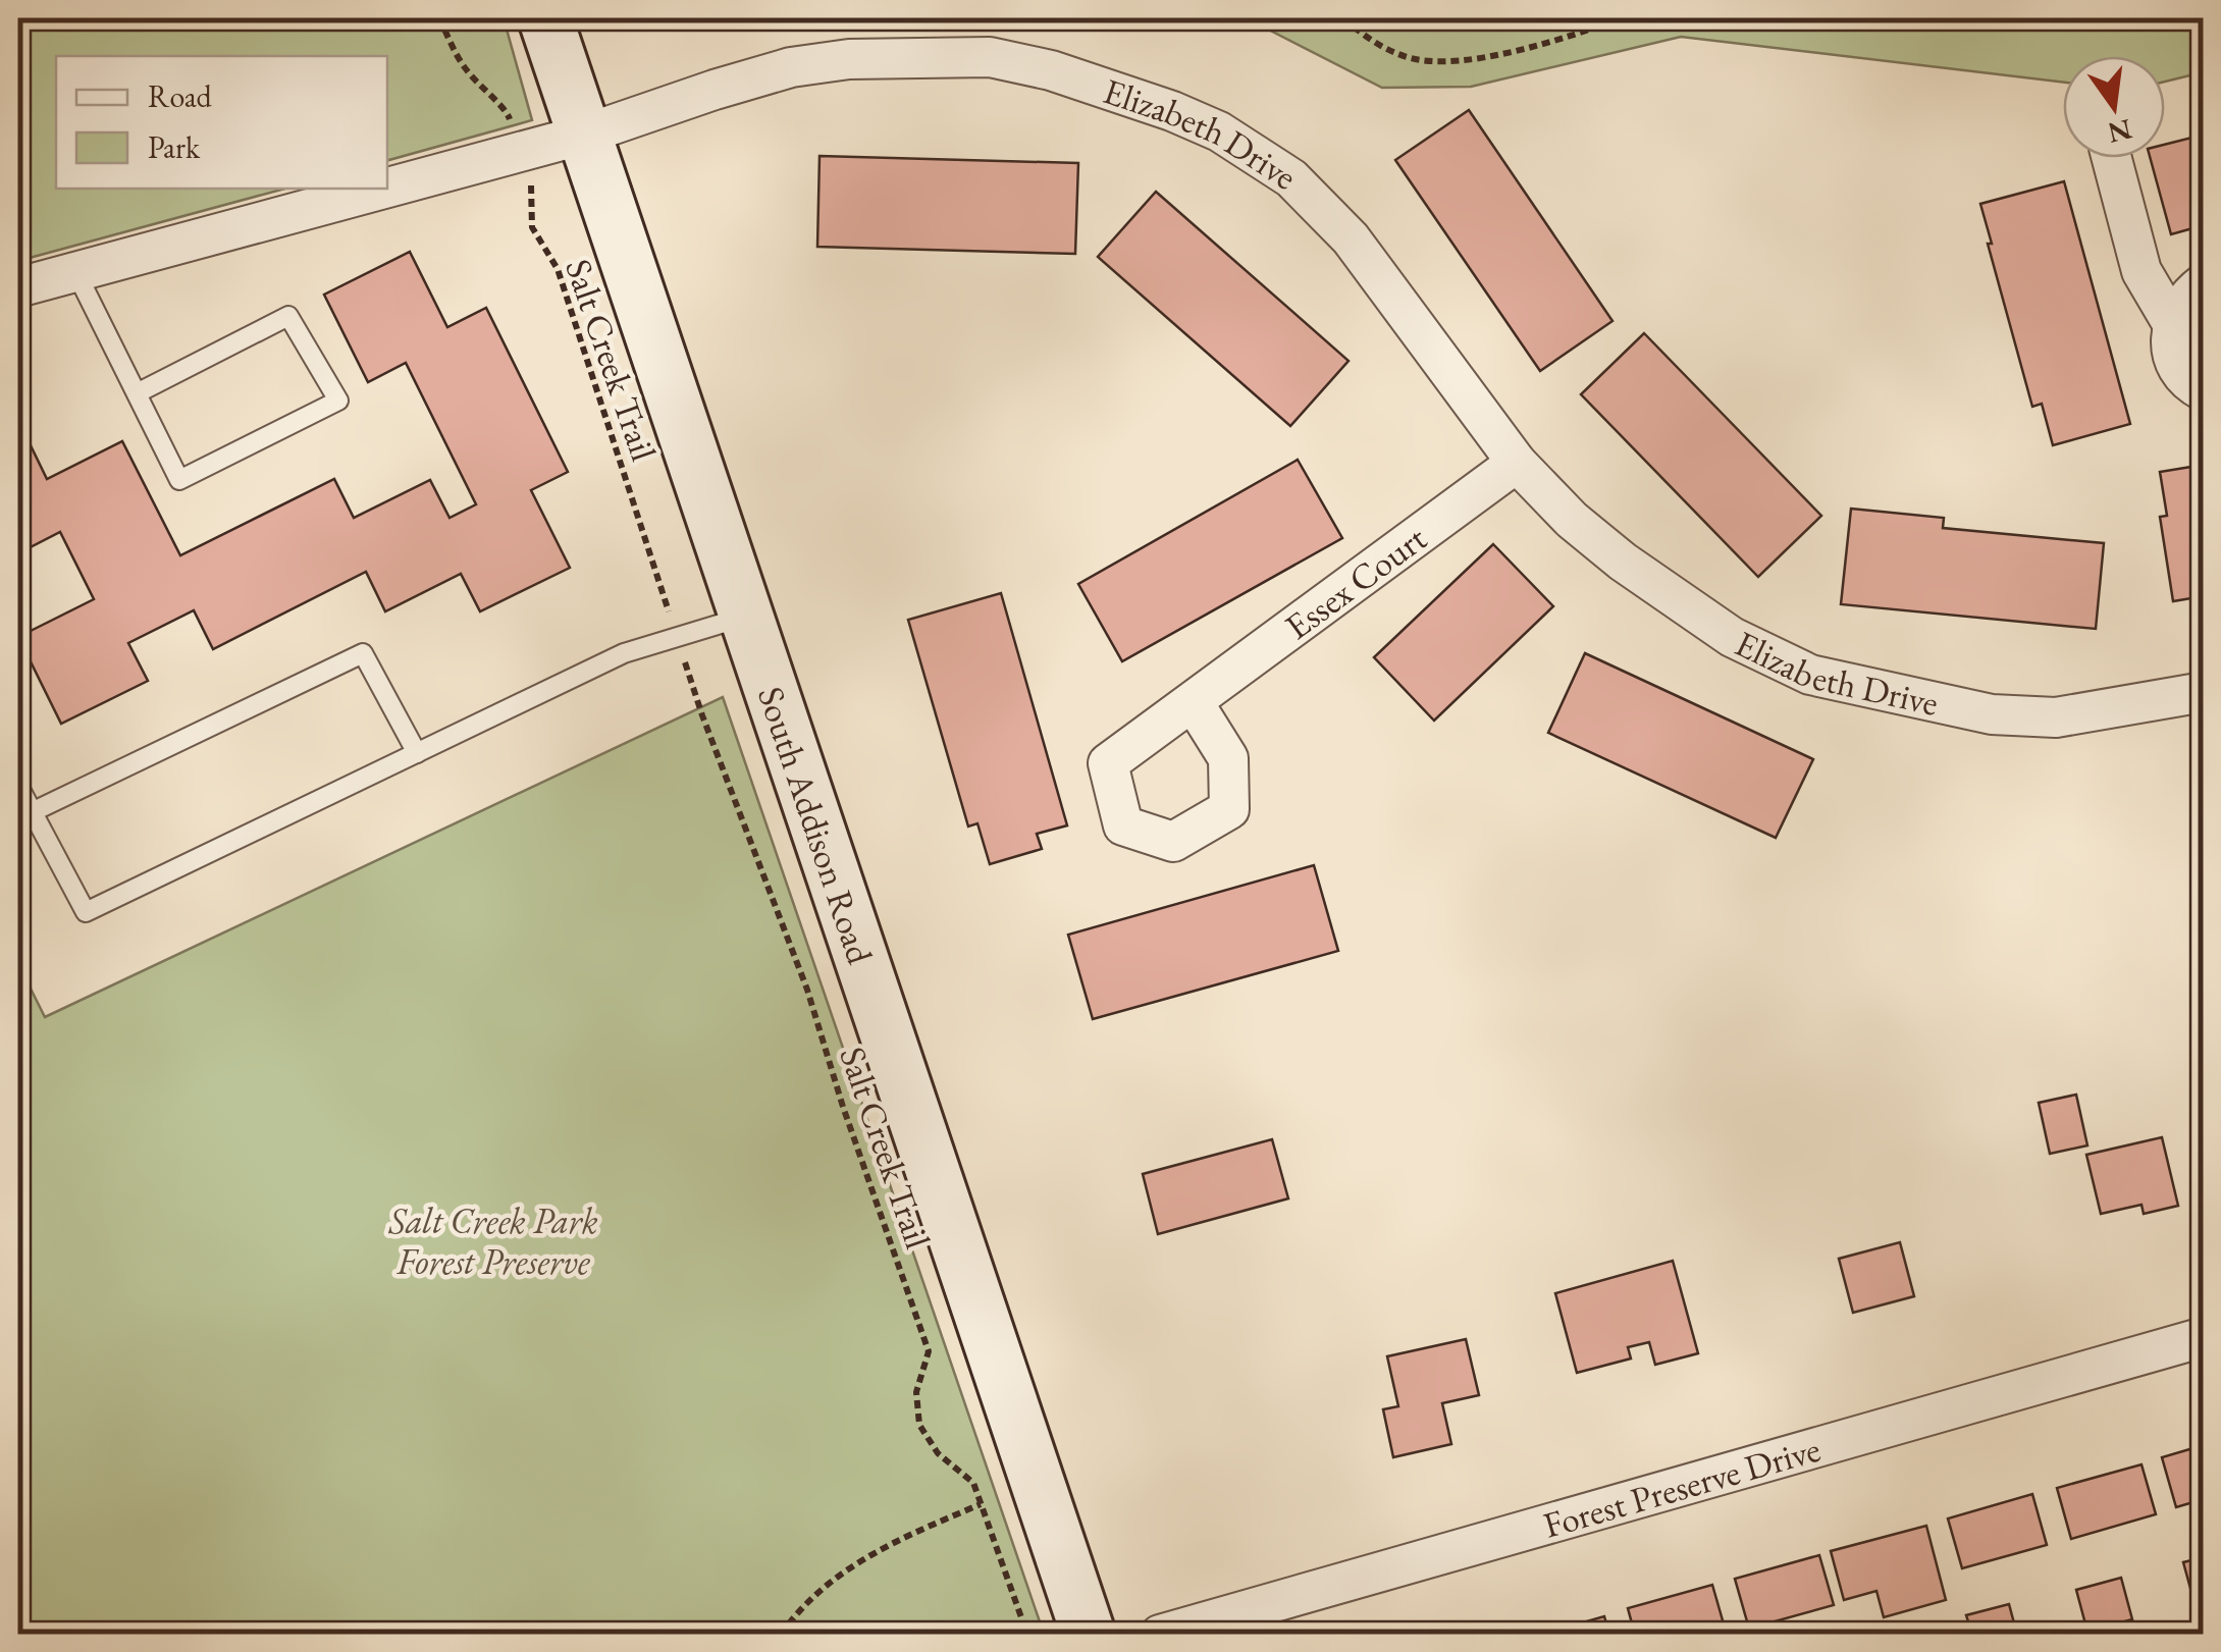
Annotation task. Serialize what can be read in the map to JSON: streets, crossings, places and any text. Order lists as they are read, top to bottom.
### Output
{
  "streets": {
    "street": [
      "Elizabeth Drive",
      "Essex Court",
      "South Addison Road",
      "Forest Preserve Drive"
    ],
    "path": ["Salt Creek Trail"]
  },
  "crossings": [
    ["Elizabeth Drive", "Essex Court"],
    ["Elizabeth Drive", "South Addison Road"]
  ],
  "parks": ["Salt Creek Park Forest Preserve"],
  "legend": ["Road", "Park"],
  "north": "bottom"
}
